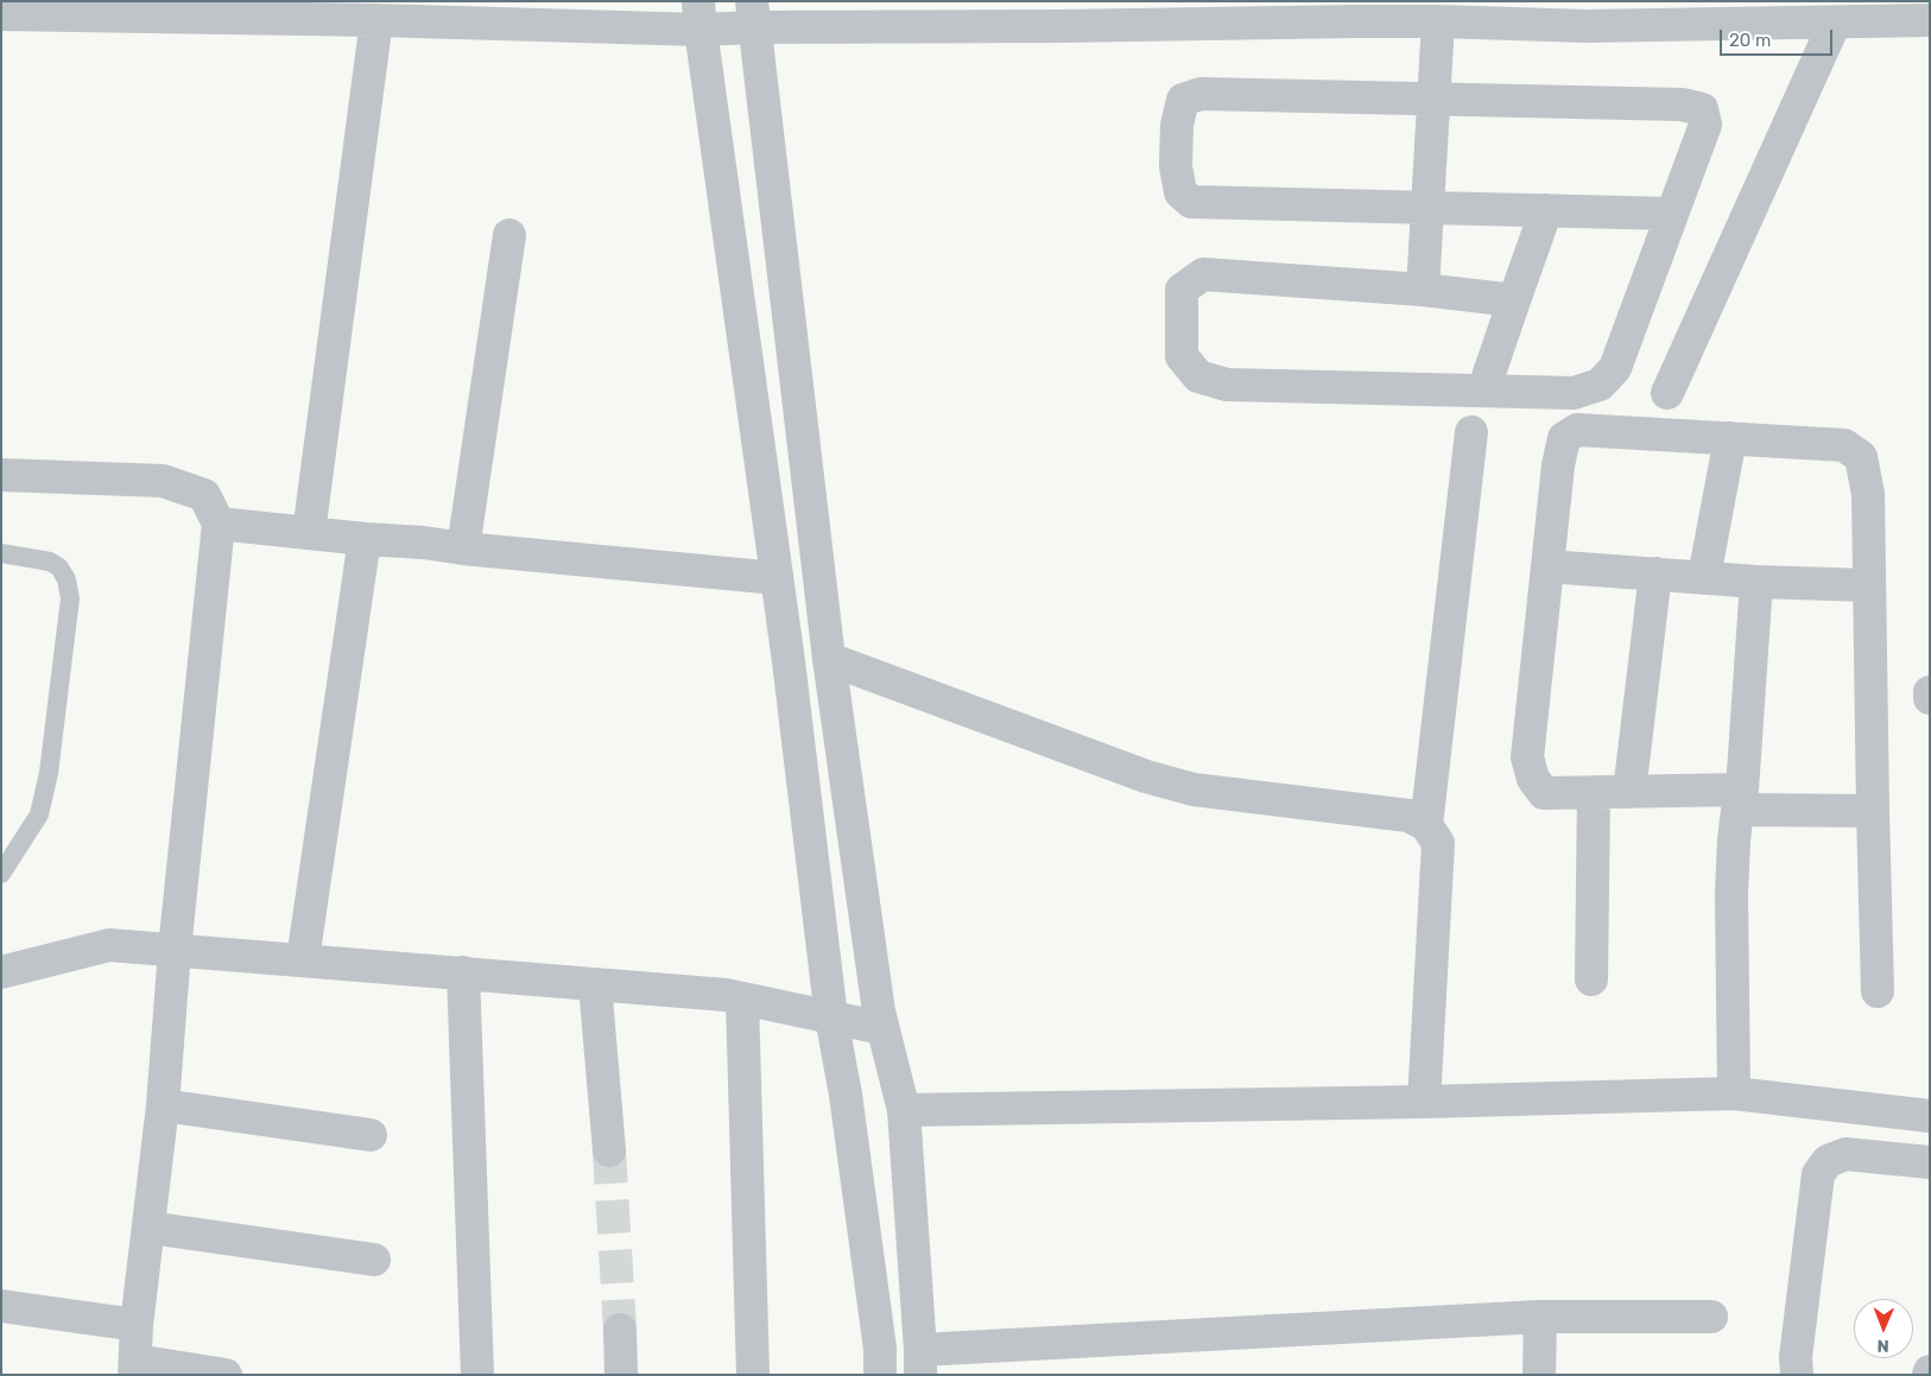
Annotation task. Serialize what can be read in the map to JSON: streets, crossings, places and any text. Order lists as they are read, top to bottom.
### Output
{
  "scale_bar": "20 m",
  "north": "bottom"
}
